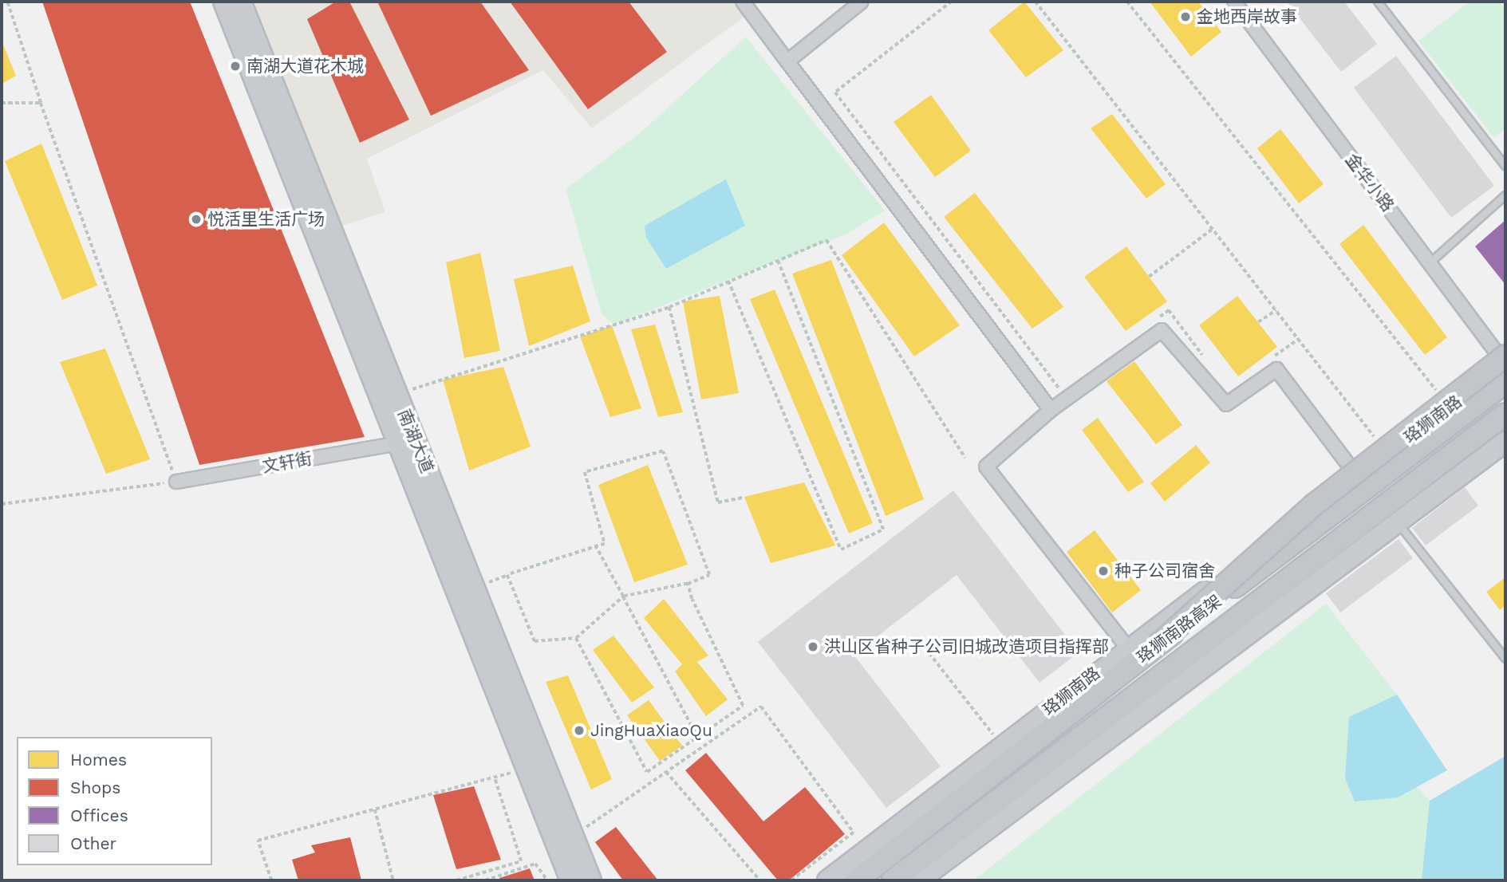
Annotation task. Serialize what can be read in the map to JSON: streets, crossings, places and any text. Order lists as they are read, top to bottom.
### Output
{
  "streets": {
    "highway": ["珞狮南路高架"],
    "main road": ["珞狮南路", "南湖大道"],
    "street": ["金华小路", "文轩街"]
  },
  "crossings": [
    ["金华小路", "珞狮南路"],
    ["南湖大道", "文轩街"]
  ],
  "places": [
    "金地西岸故事",
    "南湖大道花木城",
    "悦活里生活广场",
    "种子公司宿舍",
    "洪山区省种子公司旧城改造项目指挥部",
    "JingHuaXiaoQu"
  ],
  "legend": [
    "Homes",
    "Shops",
    "Offices",
    "Other"
  ]
}
